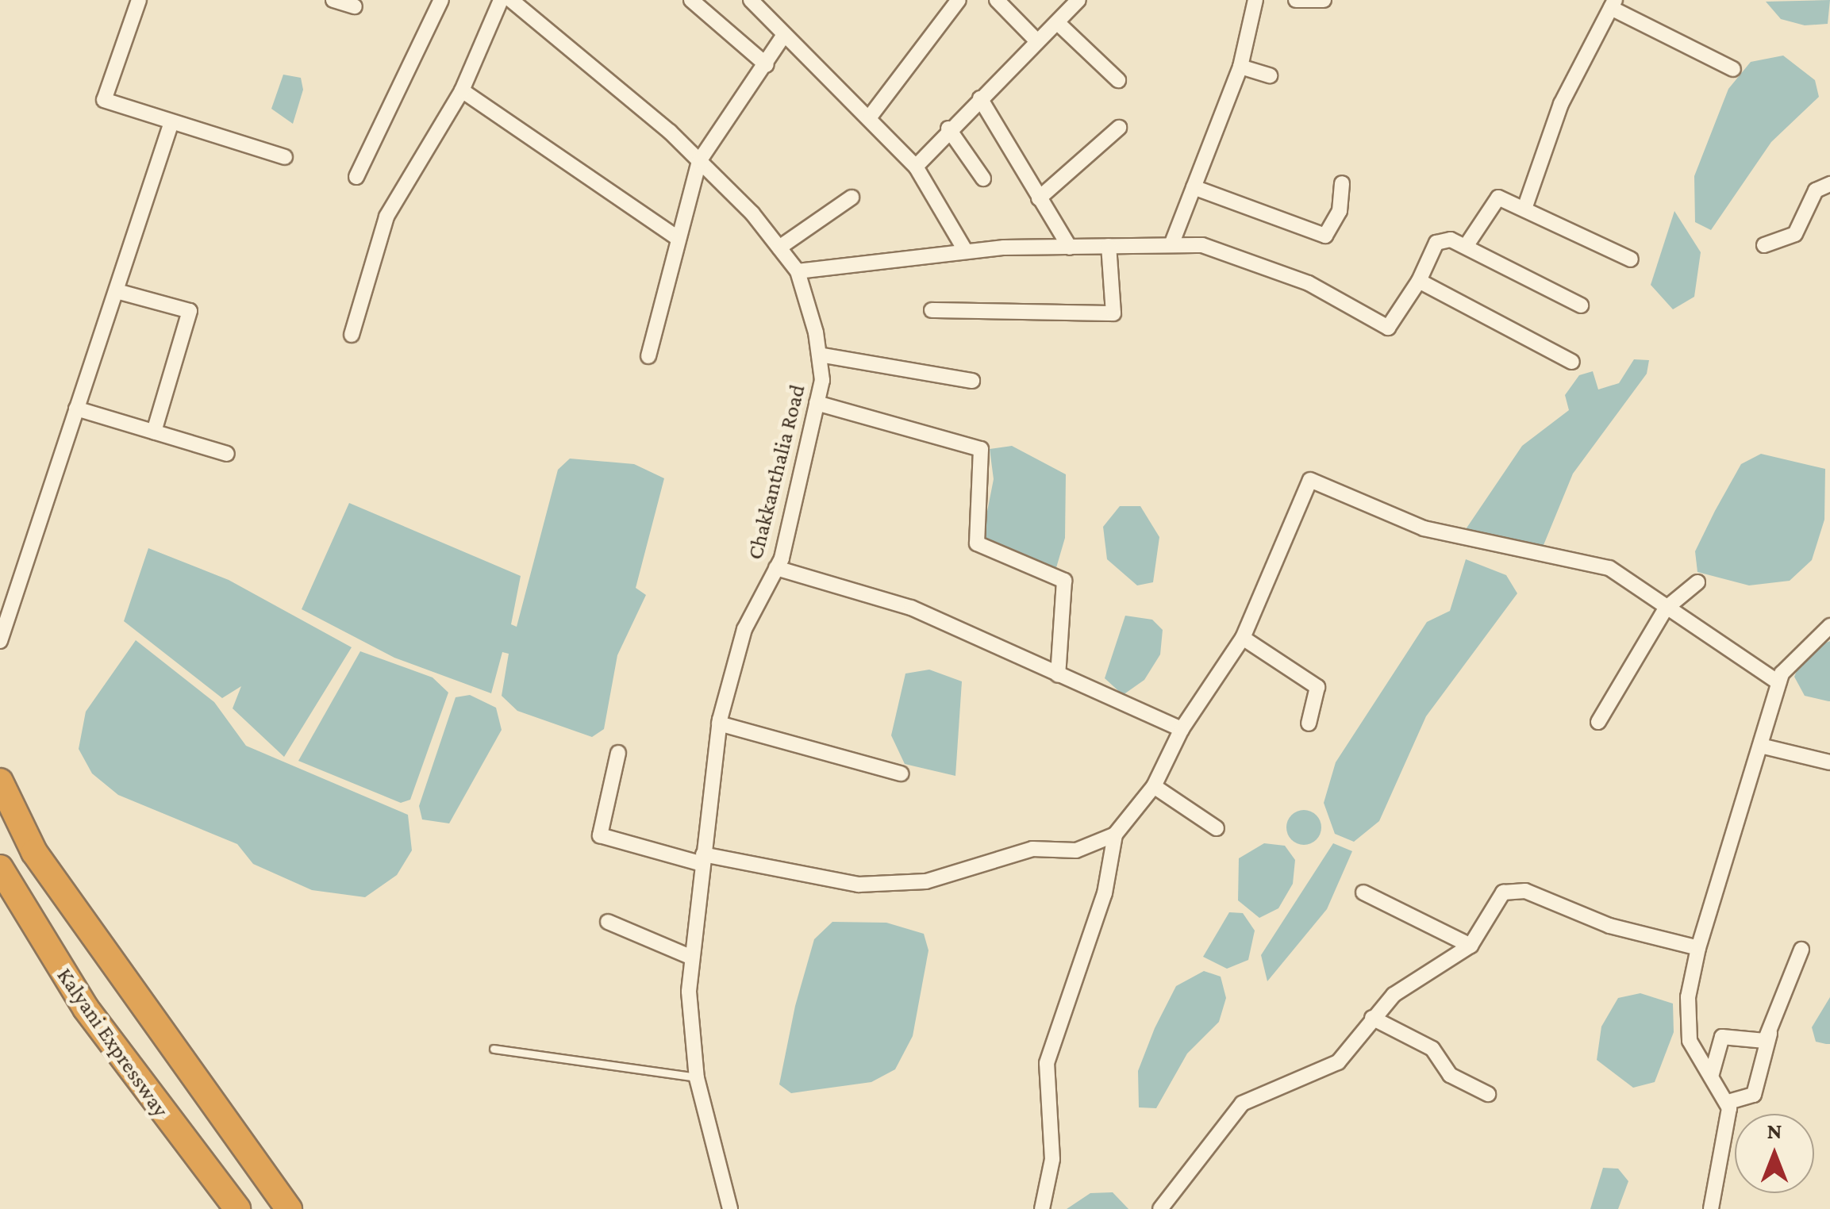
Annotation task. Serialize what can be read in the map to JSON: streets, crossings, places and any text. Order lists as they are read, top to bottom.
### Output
{
  "streets": {
    "highway": ["Kalyani Expressway"],
    "street": ["Chakkanthalia Road"]
  },
  "north": "top"
}
